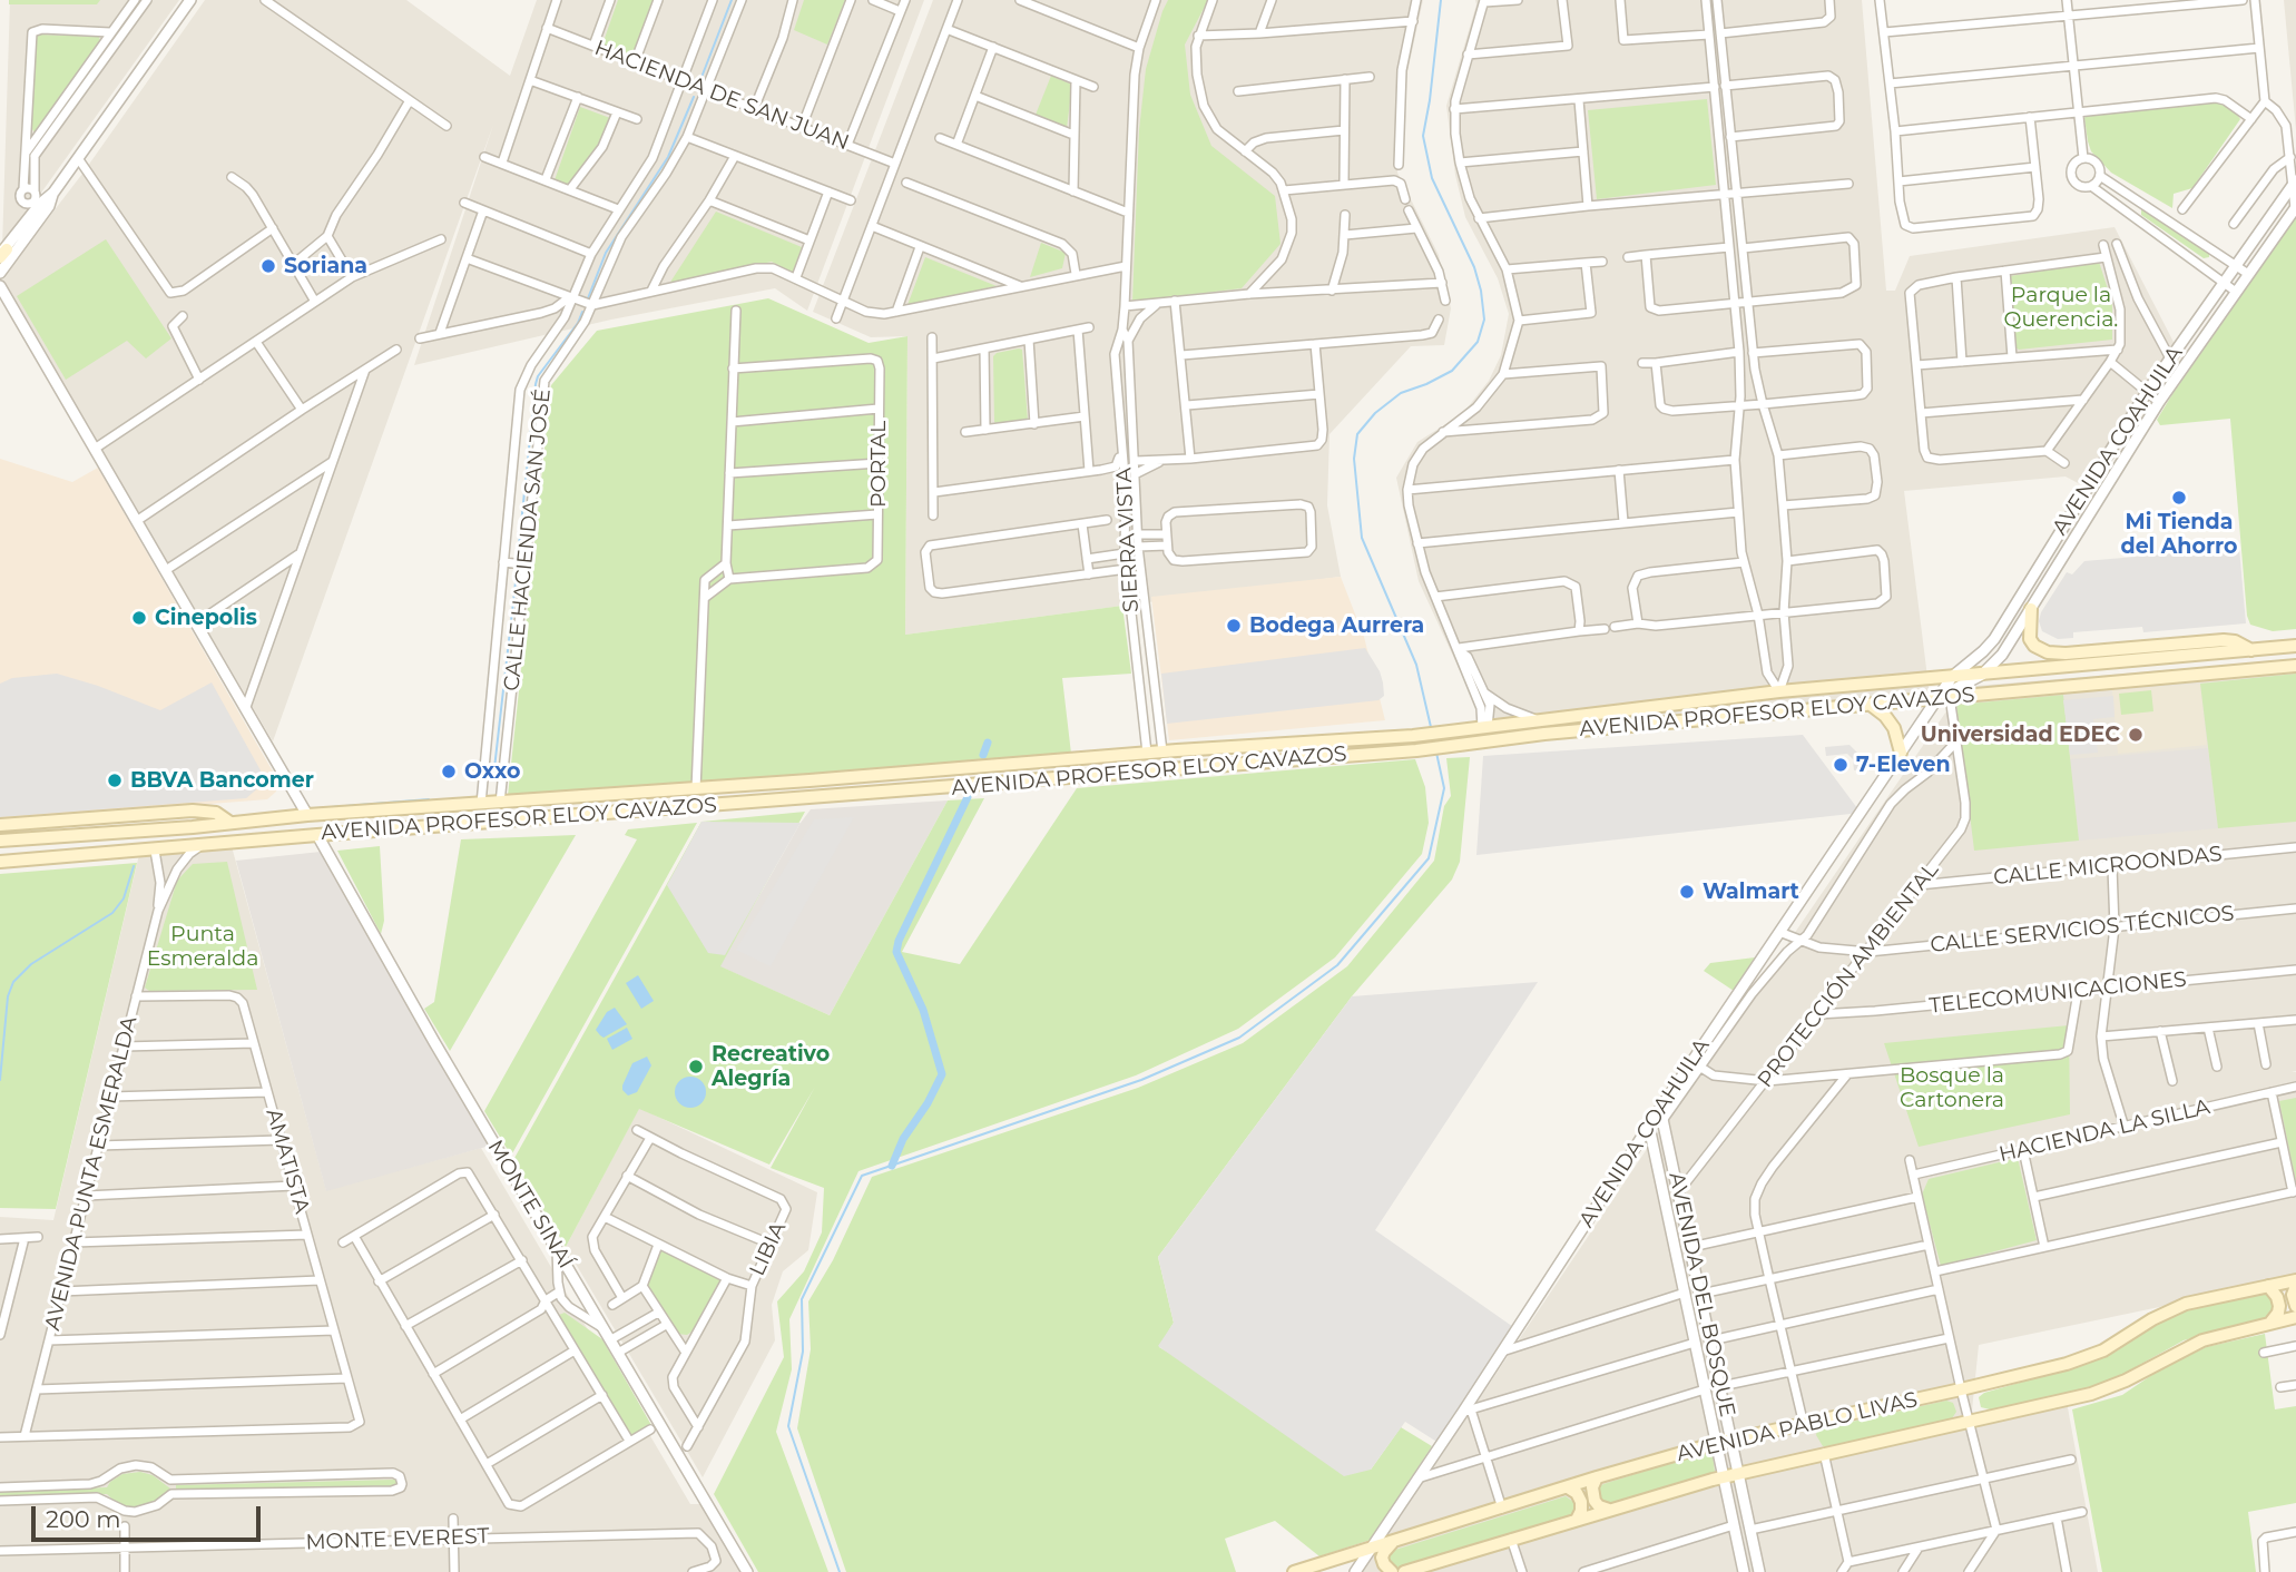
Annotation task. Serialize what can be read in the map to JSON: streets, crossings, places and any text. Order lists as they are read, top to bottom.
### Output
{
  "streets": {
    "main road": ["AVENIDA PROFESOR ELOY CAVAZOS", "AVENIDA PABLO LIVAS"],
    "street": [
      "HACIENDA DE SAN JUAN",
      "AVENIDA COAHUILA",
      "PORTAL",
      "CALLE HACIENDA SAN JOSÉ",
      "SIERRA VISTA",
      "CALLE MICROONDAS",
      "CALLE SERVICIOS TÉCNICOS",
      "PROTECCIÓN AMBIENTAL",
      "TELECOMUNICACIONES",
      "HACIENDA LA SILLA",
      "AMATISTA",
      "AVENIDA PUNTA ESMERALDA",
      "MONTE SINAÍ",
      "LIBIA",
      "AVENIDA DEL BOSQUE",
      "MONTE EVEREST"
    ]
  },
  "crossings": [
    ["HACIENDA DE SAN JUAN", "CALLE HACIENDA SAN JOSÉ"],
    ["AVENIDA COAHUILA", "AVENIDA PROFESOR ELOY CAVAZOS"],
    ["AVENIDA COAHUILA", "CALLE SERVICIOS TÉCNICOS"],
    ["AVENIDA COAHUILA", "PROTECCIÓN AMBIENTAL"],
    ["AVENIDA COAHUILA", "AVENIDA DEL BOSQUE"],
    ["AVENIDA COAHUILA", "AVENIDA PABLO LIVAS"],
    ["CALLE HACIENDA SAN JOSÉ", "AVENIDA PROFESOR ELOY CAVAZOS"],
    ["SIERRA VISTA", "AVENIDA PROFESOR ELOY CAVAZOS"],
    ["AVENIDA PROFESOR ELOY CAVAZOS", "PROTECCIÓN AMBIENTAL"],
    ["AVENIDA PROFESOR ELOY CAVAZOS", "AVENIDA PUNTA ESMERALDA"],
    ["AVENIDA PROFESOR ELOY CAVAZOS", "MONTE SINAÍ"],
    ["CALLE MICROONDAS", "PROTECCIÓN AMBIENTAL"],
    ["CALLE SERVICIOS TÉCNICOS", "PROTECCIÓN AMBIENTAL"],
    ["PROTECCIÓN AMBIENTAL", "TELECOMUNICACIONES"],
    ["PROTECCIÓN AMBIENTAL", "AVENIDA DEL BOSQUE"],
    ["AMATISTA", "AVENIDA PUNTA ESMERALDA"],
    ["AVENIDA DEL BOSQUE", "AVENIDA PABLO LIVAS"]
  ],
  "parks": ["Parque la Querencia.", "Punta Esmeralda", "Bosque la Cartonera"],
  "places": [
    "Soriana",
    "Mi Tienda del Ahorro",
    "Cinepolis",
    "Bodega Aurrera",
    "Universidad EDEC",
    "7-Eleven",
    "Oxxo",
    "BBVA Bancomer",
    "Walmart",
    "Recreativo Alegría"
  ],
  "scale_bar": "200 m"
}
